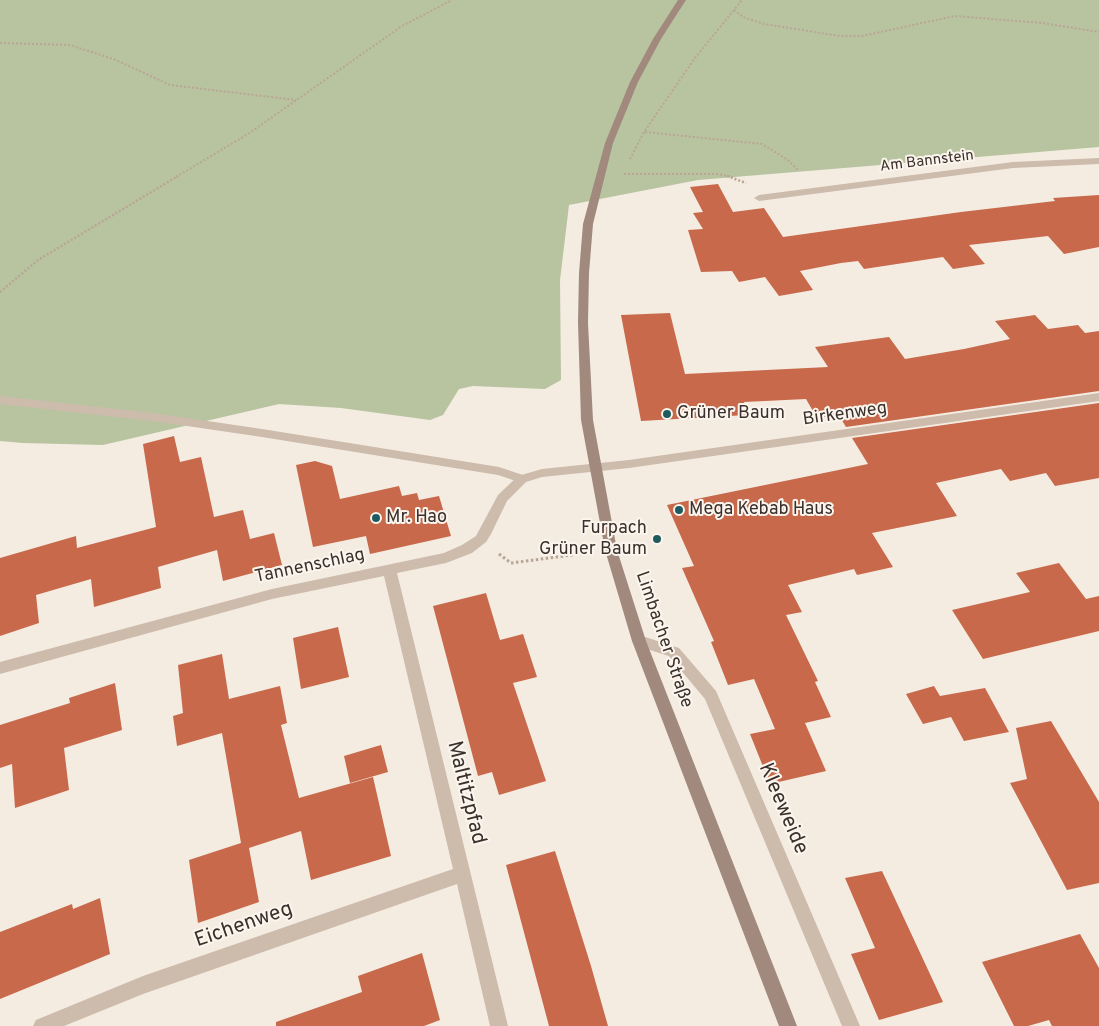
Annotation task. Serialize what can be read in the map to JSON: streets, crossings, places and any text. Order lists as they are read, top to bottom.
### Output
{
  "streets": {
    "main road": ["Limbacher Straße"],
    "street": [
      "Am Bannstein",
      "Birkenweg",
      "Tannenschlag",
      "Maltitzpfad",
      "Kleeweide",
      "Eichenweg"
    ]
  },
  "crossings": [
    ["Birkenweg", "Tannenschlag"],
    ["Birkenweg", "Limbacher Straße"],
    ["Tannenschlag", "Limbacher Straße"],
    ["Tannenschlag", "Maltitzpfad"],
    ["Limbacher Straße", "Kleeweide"],
    ["Maltitzpfad", "Eichenweg"]
  ],
  "places": [
    "Grüner Baum",
    "Mega Kebab Haus",
    "Mr. Hao",
    "Furpach Grüner Baum"
  ]
}
